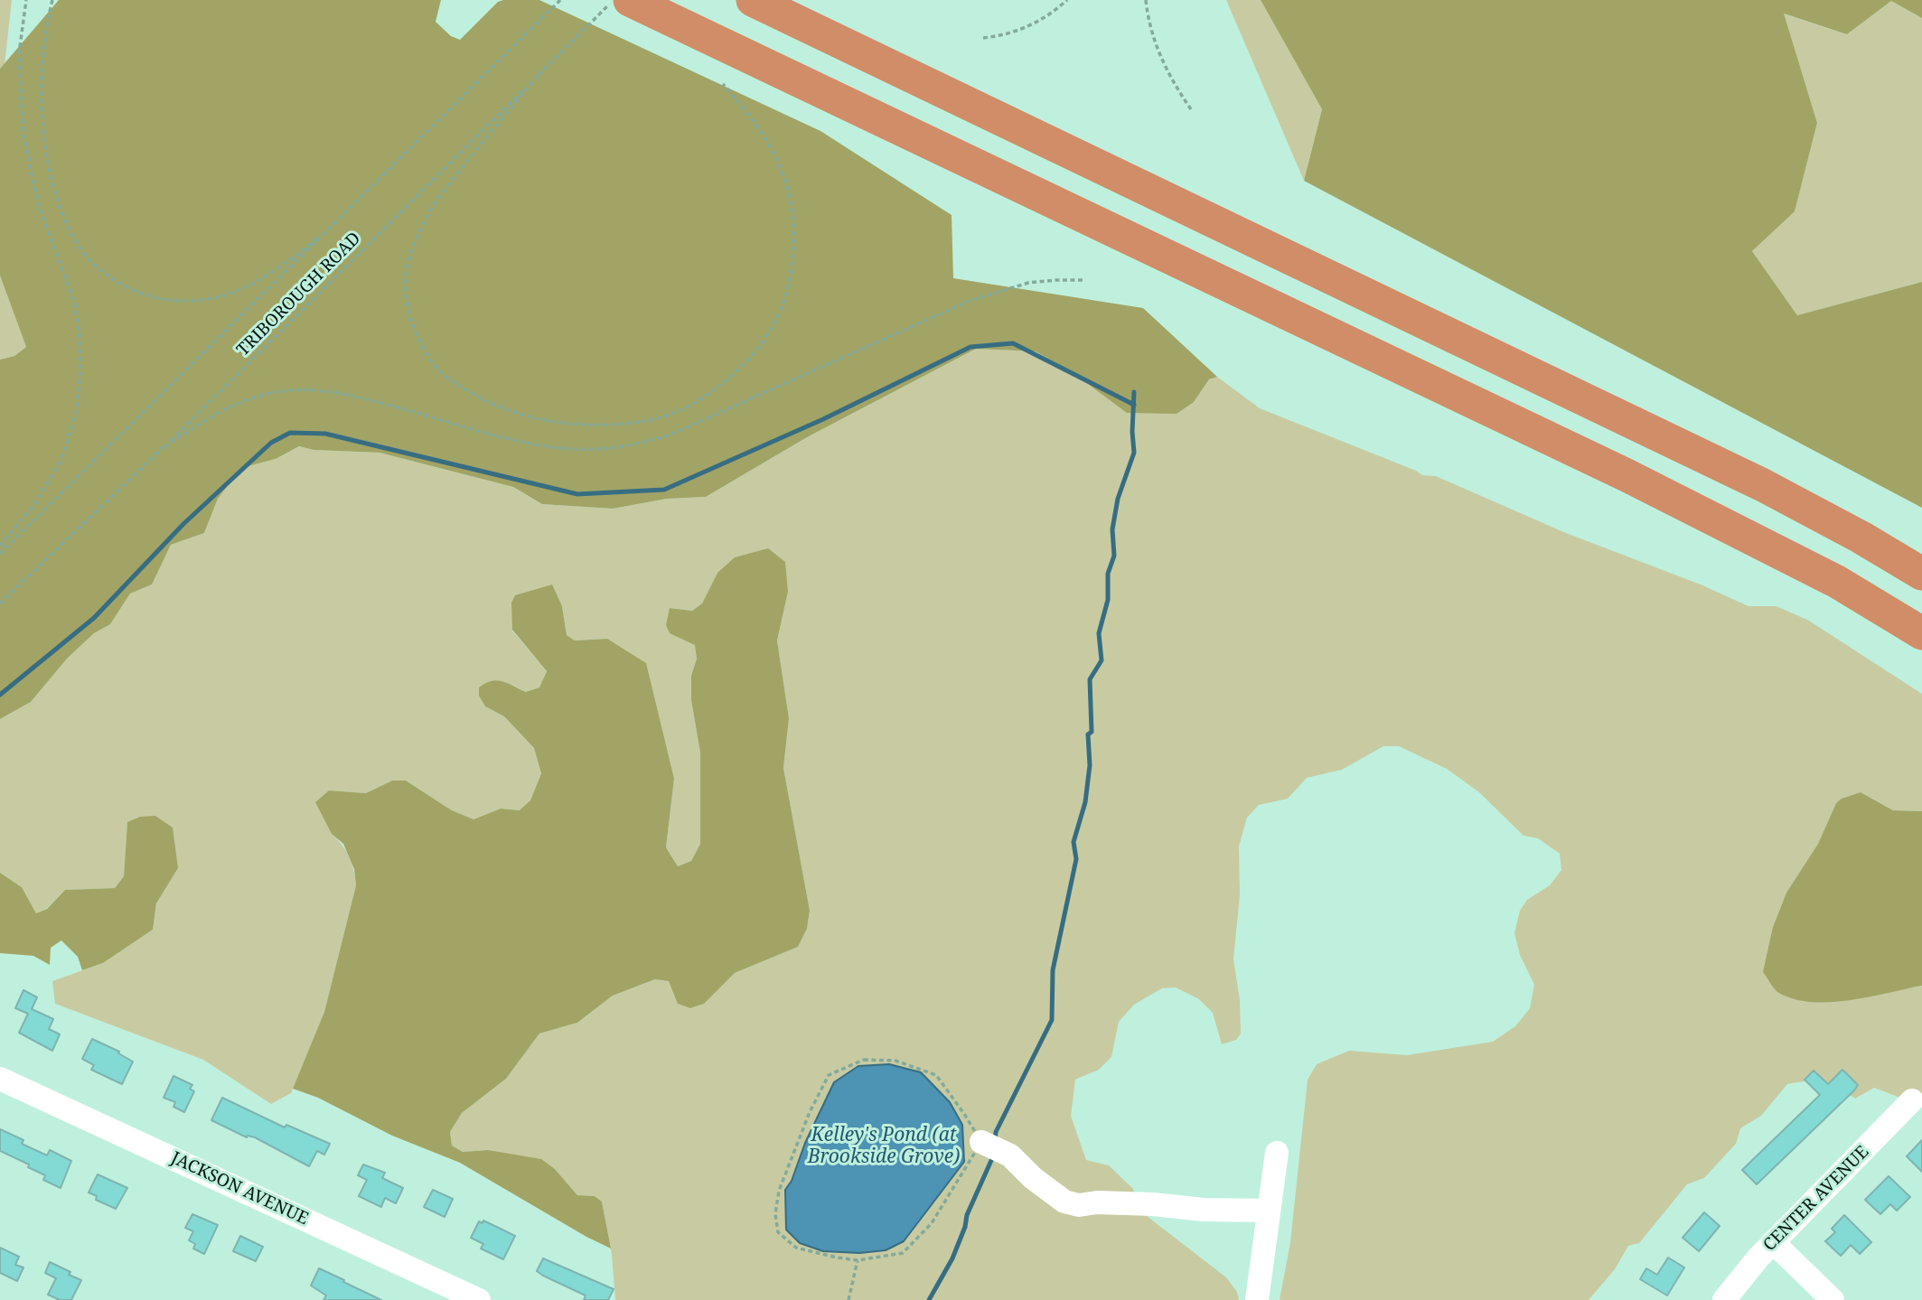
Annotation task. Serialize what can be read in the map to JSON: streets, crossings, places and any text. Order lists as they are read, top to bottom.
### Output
{
  "streets": {
    "street": ["JACKSON AVENUE", "CENTER AVENUE"],
    "path": ["TRIBOROUGH ROAD"]
  },
  "water": ["Kelley's Pond (at Brookside Grove)"]
}
